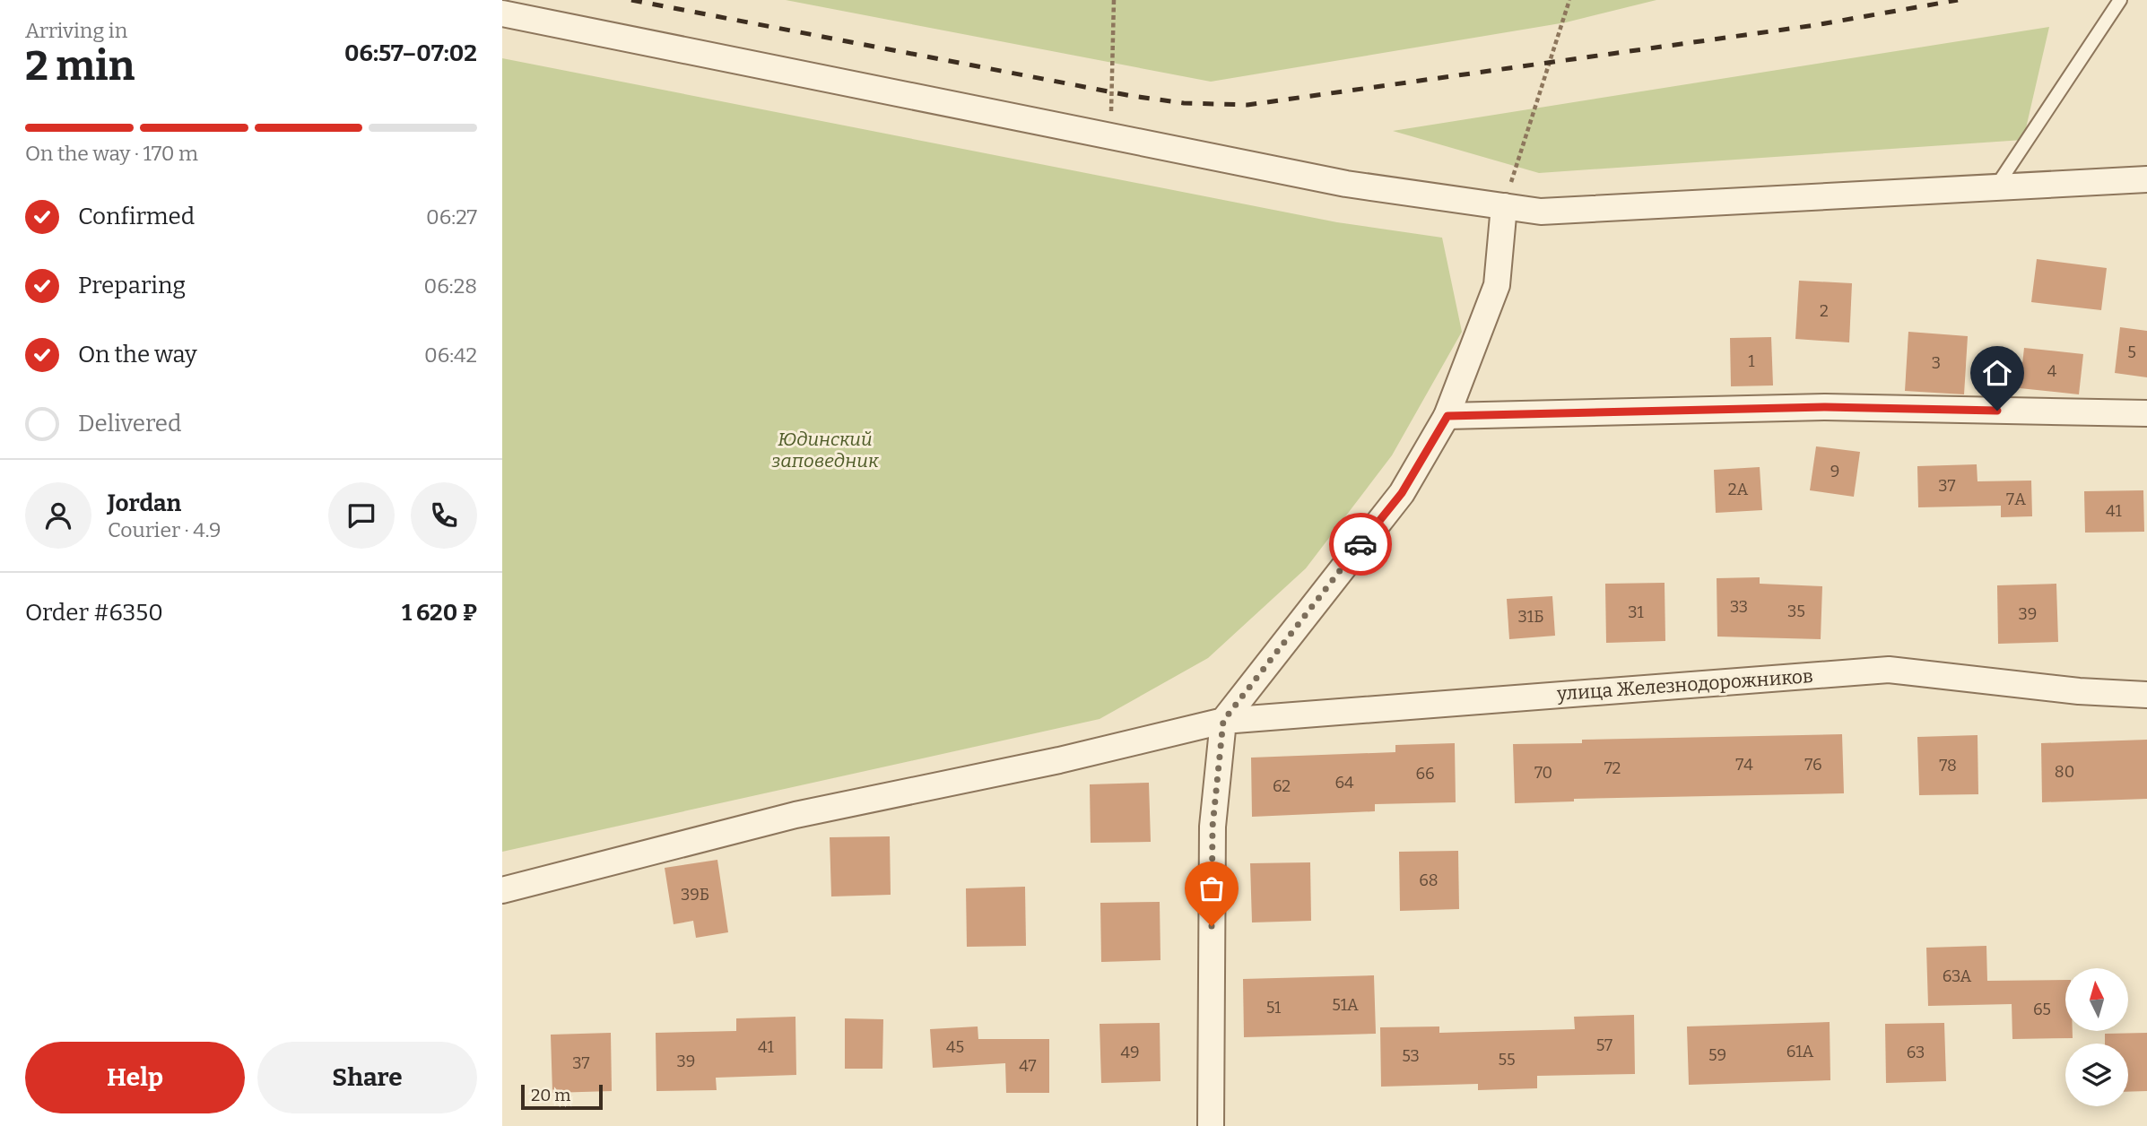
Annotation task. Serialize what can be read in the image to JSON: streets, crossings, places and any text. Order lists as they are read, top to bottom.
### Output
{
  "streets": {
    "street": ["улица Железнодорожников"]
  },
  "parks": ["Юдинский заповедник"],
  "house_numbers": [
    "2",
    "5",
    "1",
    "3",
    "4",
    "9",
    "37",
    "2А",
    "7А",
    "41",
    "33",
    "35",
    "31",
    "39",
    "31Б",
    "74",
    "76",
    "78",
    "72",
    "80",
    "70",
    "66",
    "64",
    "62",
    "68",
    "39Б",
    "63А",
    "51А",
    "51",
    "65",
    "57",
    "41",
    "45",
    "61А",
    "49",
    "63",
    "59",
    "53",
    "55",
    "39",
    "37",
    "47"
  ],
  "scale_bar": "20 m",
  "north": "top",
  "page": {
    "heading": ["2 min", "Arriving in", "06:57–07:02"],
    "panel": [
      "Jordan",
      "Courier · 4.9",
      "Order #6350",
      "1 620 ₽"
    ],
    "bar": "On the way · 170 m",
    "list": [
      ["Confirmed", "06:27"],
      ["Preparing", "06:28"],
      ["On the way", "06:42"],
      "Delivered"
    ],
    "buttons": ["Help", "Share"],
    "scale": "20 m"
  }
}
